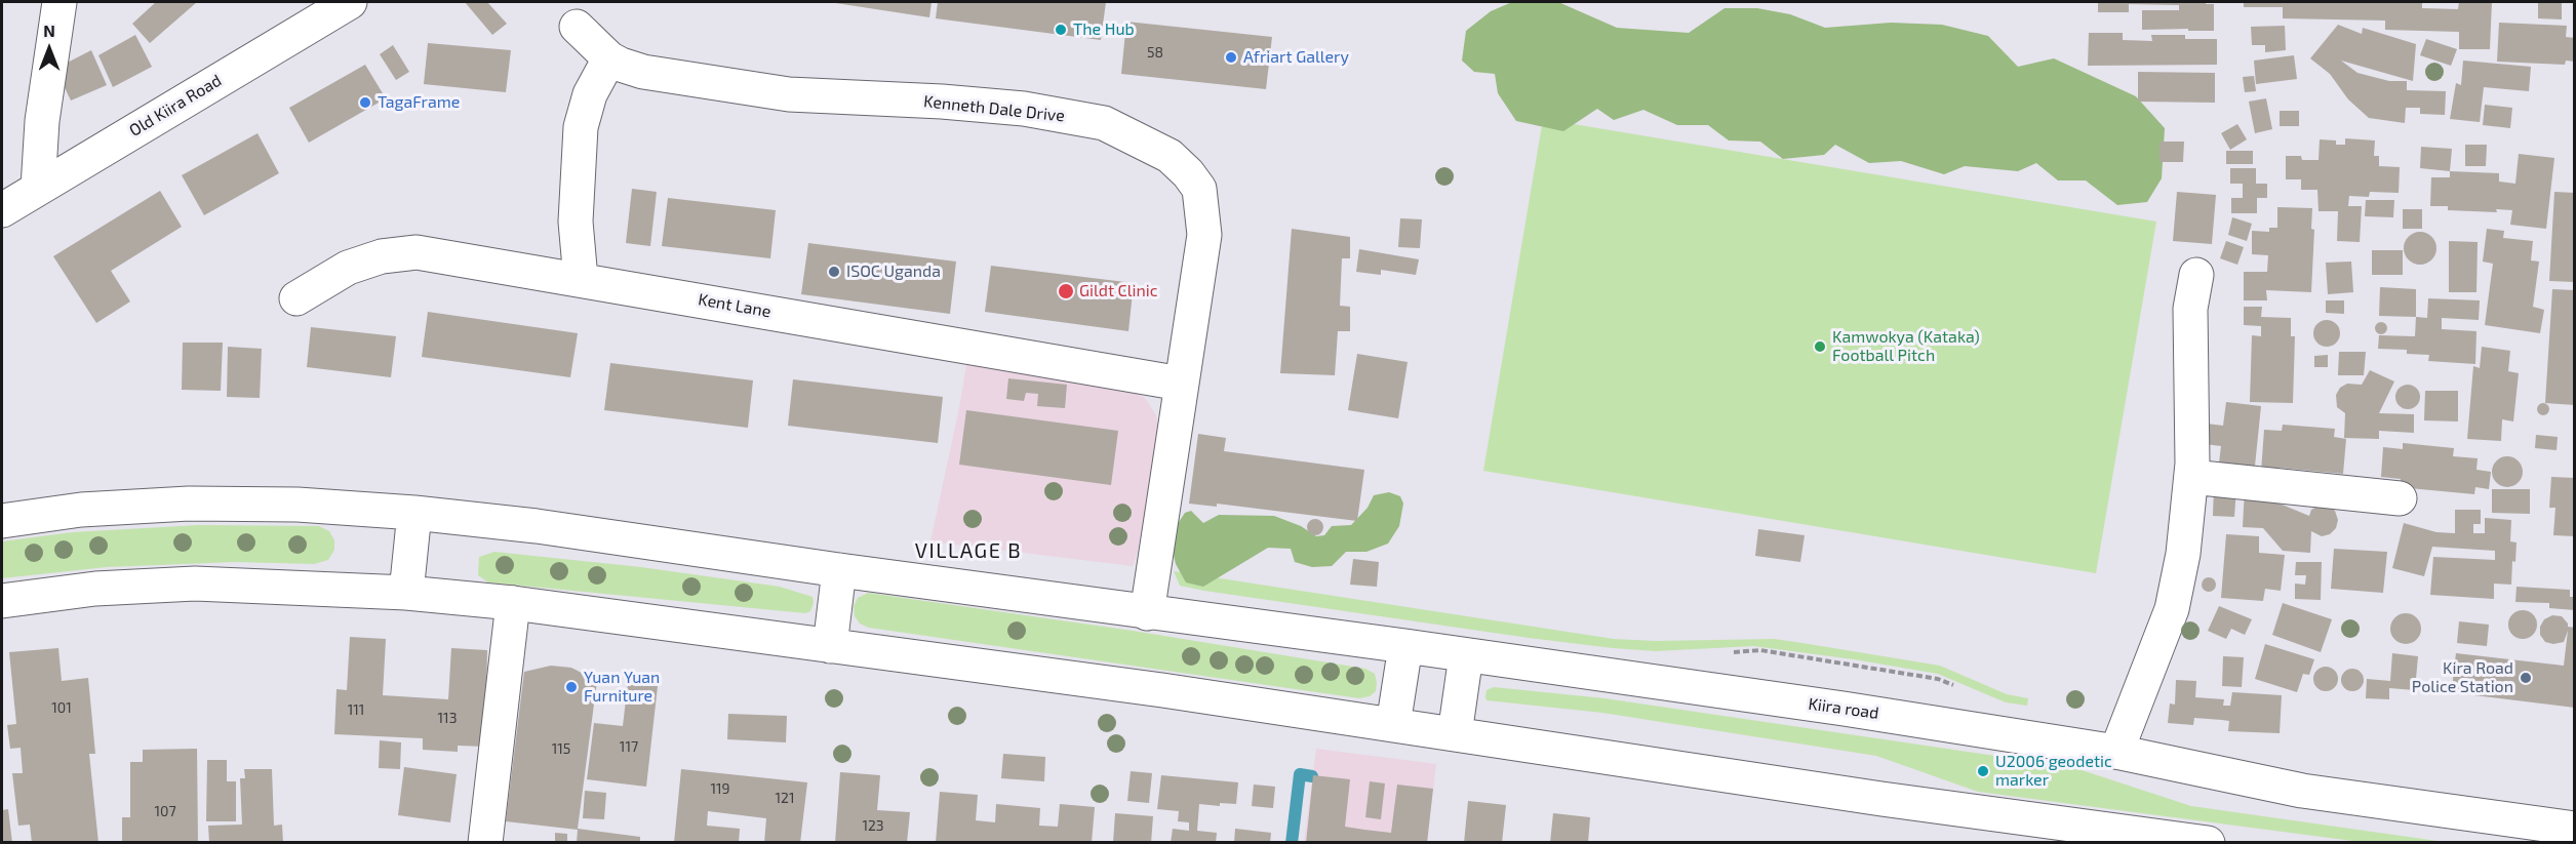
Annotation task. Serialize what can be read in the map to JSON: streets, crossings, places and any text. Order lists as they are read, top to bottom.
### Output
{
  "streets": {
    "main road": [
      "Old Kiira Road",
      "Kenneth Dale Drive",
      "Kent Lane",
      "Kiira road"
    ]
  },
  "crossings": [
    ["Kenneth Dale Drive", "Kent Lane"],
    ["Kenneth Dale Drive", "Kiira road"]
  ],
  "districts": ["VILLAGE B"],
  "places": [
    "The Hub",
    "Afriart Gallery",
    "TagaFrame",
    "ISOC Uganda",
    "Gildt Clinic",
    "Kamwokya (Kataka) Football Pitch",
    "Kira Road Police Station",
    "Yuan Yuan Furniture",
    "U2006 geodetic marker"
  ],
  "house_numbers": [
    "58",
    "101",
    "111",
    "113",
    "117",
    "115",
    "119",
    "121",
    "107",
    "123"
  ],
  "north": "top"
}
